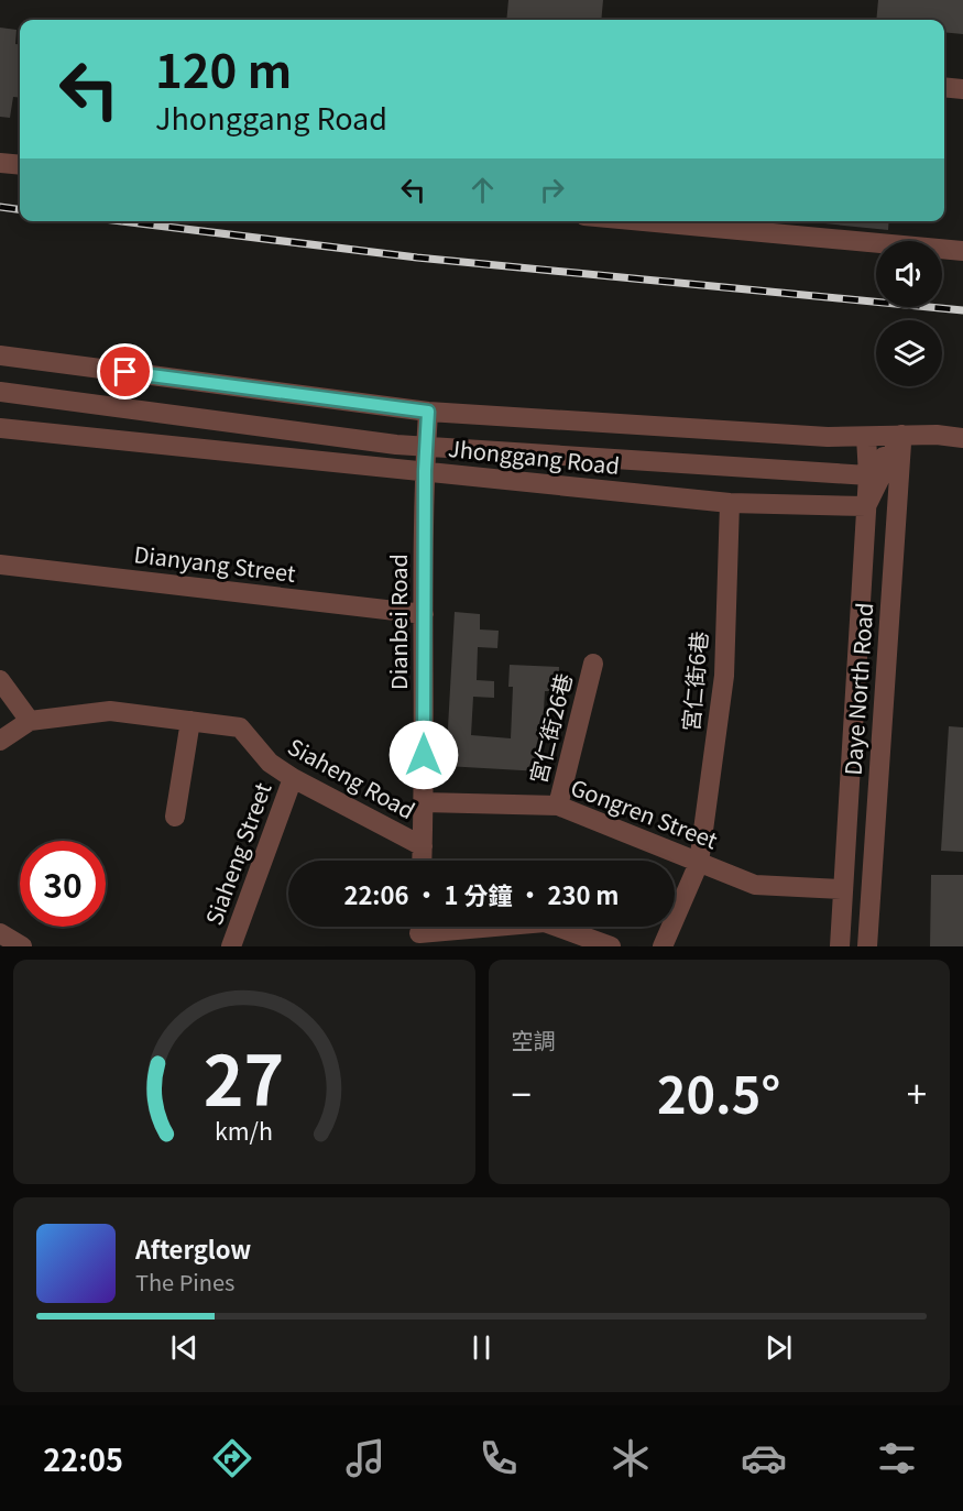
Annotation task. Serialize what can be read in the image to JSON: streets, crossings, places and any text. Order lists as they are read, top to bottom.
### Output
{
  "streets": {
    "street": [
      "Jhonggang Road",
      "Dianyang Street",
      "Dianbei Road",
      "宮仁街6巷",
      "Daye North Road",
      "宮仁街26巷",
      "Siaheng Road",
      "Gongren Street",
      "Siaheng Street"
    ]
  },
  "crossings": [
    ["Jhonggang Road", "Dianbei Road"],
    ["Jhonggang Road", "宮仁街6巷"],
    ["Jhonggang Road", "Daye North Road"],
    ["Dianyang Street", "Dianbei Road"],
    ["Dianbei Road", "Siaheng Road"],
    ["Dianbei Road", "Gongren Street"],
    ["宮仁街6巷", "Gongren Street"],
    ["Daye North Road", "Gongren Street"],
    ["宮仁街26巷", "Gongren Street"],
    ["Siaheng Road", "Siaheng Street"]
  ],
  "page": {
    "turn": ["120 m", "Jhonggang Road"],
    "limit": "30",
    "trip": "22:06 · 1 分鐘 · 230 m",
    "tile": "空調",
    "heat": ["−", "20.5°", "+"],
    "song": ["Afterglow", "The Pines"],
    "tabs": "22:05",
    "gauge": ["27", "km/h"]
  }
}
